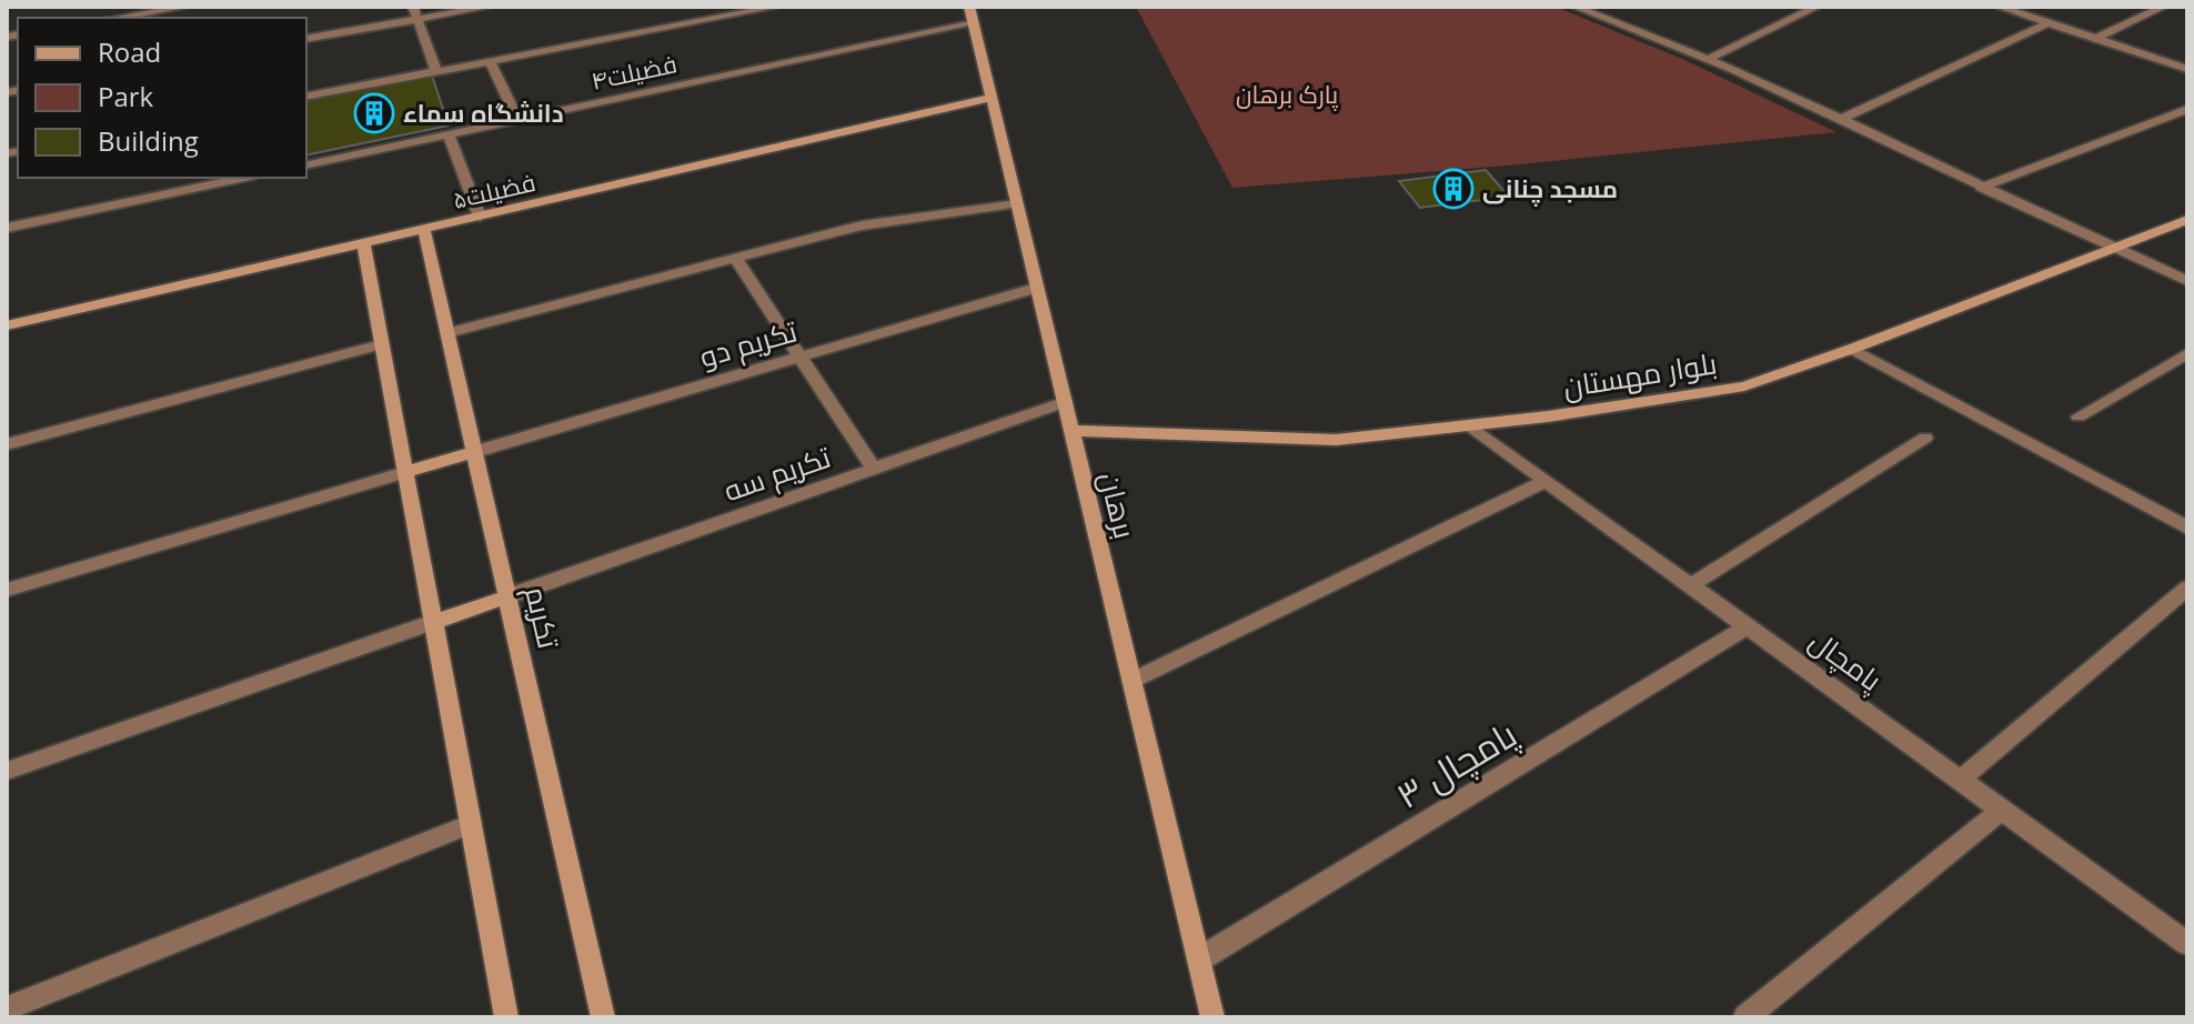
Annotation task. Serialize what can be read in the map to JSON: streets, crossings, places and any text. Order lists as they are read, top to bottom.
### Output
{
  "streets": {
    "street": [
      "فضیلت۴",
      "فضیلت۵",
      "تکریم دو",
      "بلوار مهستان",
      "تکریم سه",
      "برهان",
      "تکریم",
      "پامچال",
      "پامچال ۳"
    ]
  },
  "crossings": [
    ["فضیلت۴", "برهان"],
    ["فضیلت۵", "برهان"],
    ["فضیلت۵", "تکریم"],
    ["تکریم دو", "برهان"],
    ["تکریم دو", "تکریم"],
    ["بلوار مهستان", "برهان"],
    ["بلوار مهستان", "پامچال"],
    ["تکریم سه", "برهان"],
    ["تکریم سه", "تکریم"],
    ["برهان", "پامچال ۳"],
    ["پامچال", "پامچال ۳"]
  ],
  "parks": ["پارک برهان"],
  "places": {
    "building": ["دانشگاه سماء", "مسجد چنانی"]
  },
  "legend": ["Road", "Park", "Building"]
}
